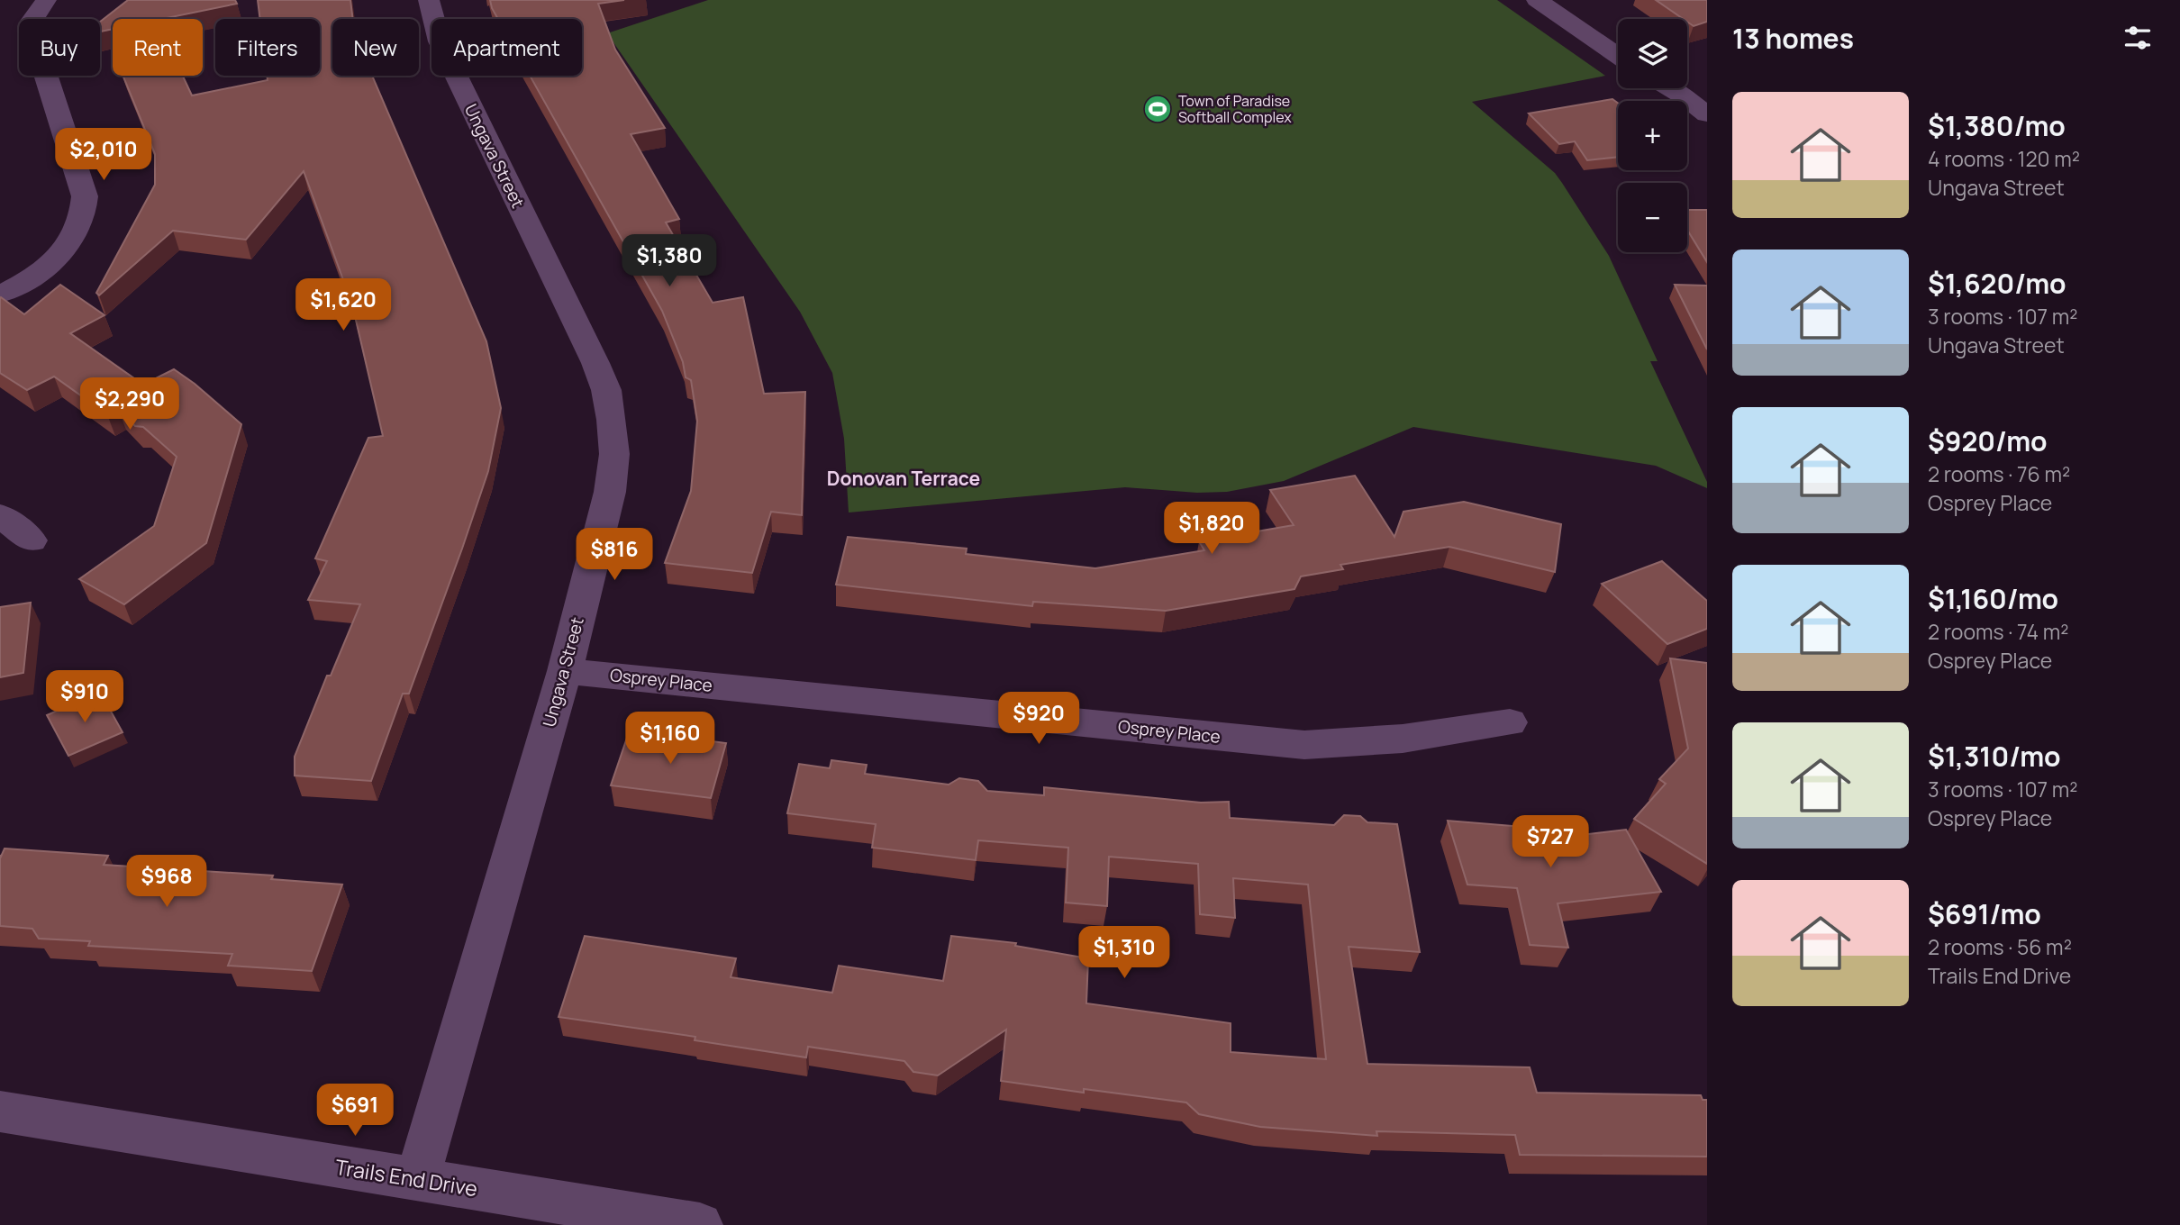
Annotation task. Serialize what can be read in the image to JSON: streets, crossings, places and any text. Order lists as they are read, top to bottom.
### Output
{
  "streets": {
    "street": ["Ungava Street", "Osprey Place", "Trails End Drive"]
  },
  "crossings": [
    ["Ungava Street", "Osprey Place"],
    ["Ungava Street", "Trails End Drive"]
  ],
  "districts": ["Donovan Terrace"],
  "places": {
    "sports": ["Town of Paradise Softball Complex"]
  },
  "page": {
    "heading": "13 homes",
    "map_buttons": ["+", "−"],
    "chip": [
      "Buy",
      "Rent",
      "Filters",
      "New",
      "Apartment"
    ],
    "list": [
      {
        "name": "$1,380/mo",
        "note": "4 rooms · 120 m² · Ungava Street"
      },
      {
        "name": "$1,620/mo",
        "note": "3 rooms · 107 m² · Ungava Street"
      },
      {
        "name": "$920/mo",
        "note": "2 rooms · 76 m² · Osprey Place"
      },
      {
        "name": "$1,160/mo",
        "note": "2 rooms · 74 m² · Osprey Place"
      },
      {
        "name": "$1,310/mo",
        "note": "3 rooms · 107 m² · Osprey Place"
      },
      {
        "name": "$691/mo",
        "note": "2 rooms · 56 m² · Trails End Drive"
      }
    ],
    "price": [
      "$2,010",
      "$1,380",
      "$1,620",
      "$2,290",
      "$1,820",
      "$816",
      "$910",
      "$920",
      "$1,160",
      "$727",
      "$968",
      "$1,310",
      "$691"
    ]
  }
}
